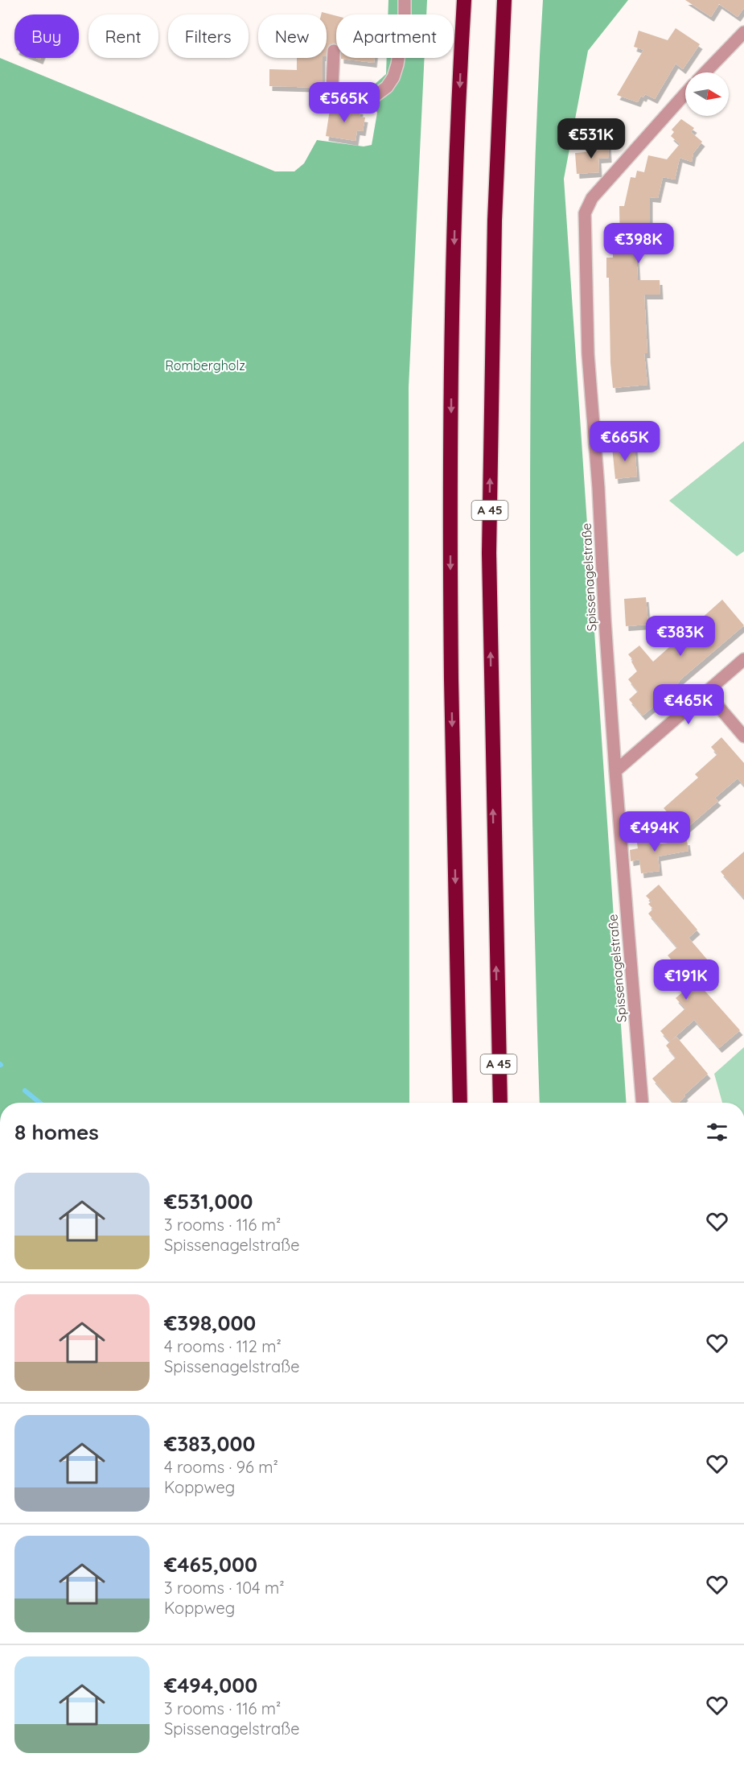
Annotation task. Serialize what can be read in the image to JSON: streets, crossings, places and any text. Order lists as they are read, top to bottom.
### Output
{
  "streets": {
    "highway": ["A 45"],
    "street": ["Spissenagelstraße"]
  },
  "parks": ["Rombergholz"],
  "north": "right",
  "page": {
    "chip": [
      "Buy",
      "Rent",
      "Filters",
      "New",
      "Apartment"
    ],
    "price": [
      "€565K",
      "€531K",
      "€398K",
      "€665K",
      "€383K",
      "€465K",
      "€494K",
      "€191K"
    ],
    "heading": "8 homes",
    "list": [
      {
        "name": "€531,000",
        "note": "3 rooms · 116 m² · Spissenagelstraße"
      },
      {
        "name": "€398,000",
        "note": "4 rooms · 112 m² · Spissenagelstraße"
      },
      {
        "name": "€383,000",
        "note": "4 rooms · 96 m² · Koppweg"
      },
      {
        "name": "€465,000",
        "note": "3 rooms · 104 m² · Koppweg"
      },
      {
        "name": "€494,000",
        "note": "3 rooms · 116 m² · Spissenagelstraße"
      }
    ]
  }
}
